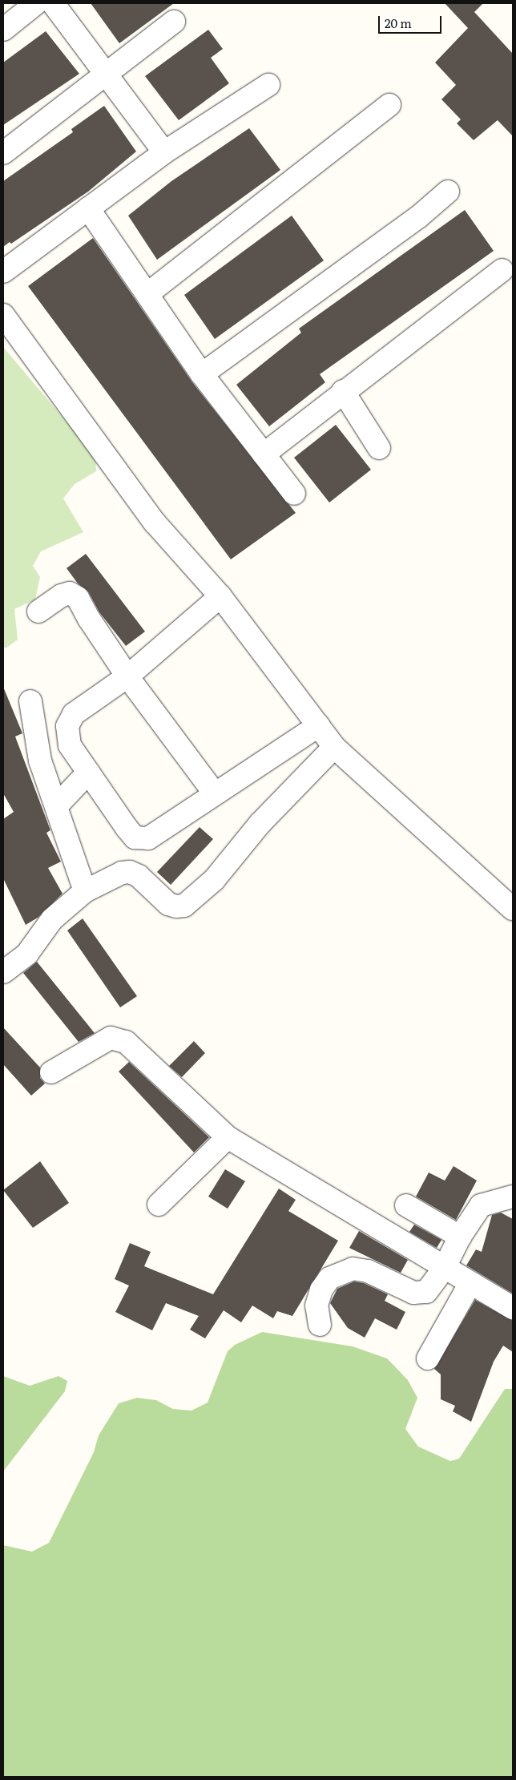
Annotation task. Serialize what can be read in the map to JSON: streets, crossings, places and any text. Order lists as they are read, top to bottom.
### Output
{
  "scale_bar": "20 m"
}
